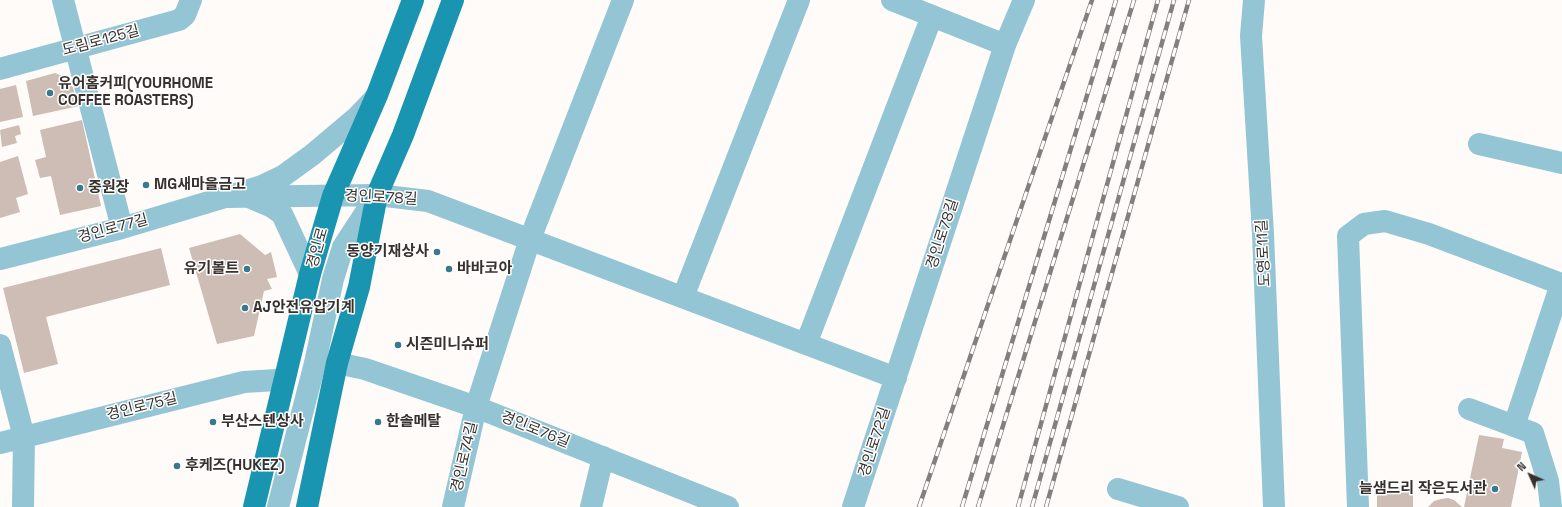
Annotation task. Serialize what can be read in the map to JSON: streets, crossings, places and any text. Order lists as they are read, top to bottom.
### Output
{
  "streets": {
    "main road": ["경인로"],
    "street": [
      "도림로125길",
      "경인로78길",
      "경인로77길",
      "도영로11길",
      "경인로75길",
      "경인로76길",
      "경인로72길",
      "경인로74길"
    ]
  },
  "crossings": [
    ["경인로78길", "경인로77길"],
    ["경인로78길", "경인로"],
    ["경인로78길", "경인로72길"],
    ["경인로77길", "경인로"],
    ["경인로", "경인로75길"],
    ["경인로76길", "경인로74길"]
  ],
  "places": [
    "유어홈커피(YOURHOME COFFEE ROASTERS)",
    "MG새마을금고",
    "중원장",
    "동양기재상사",
    "유기볼트",
    "바바코아",
    "AJ안전유압기계",
    "시즌미니슈퍼",
    "부산스텐상사",
    "한솔메탈",
    "후케즈(HUKEZ)",
    "늘샘드리 작은도서관"
  ],
  "north": "top left"
}
